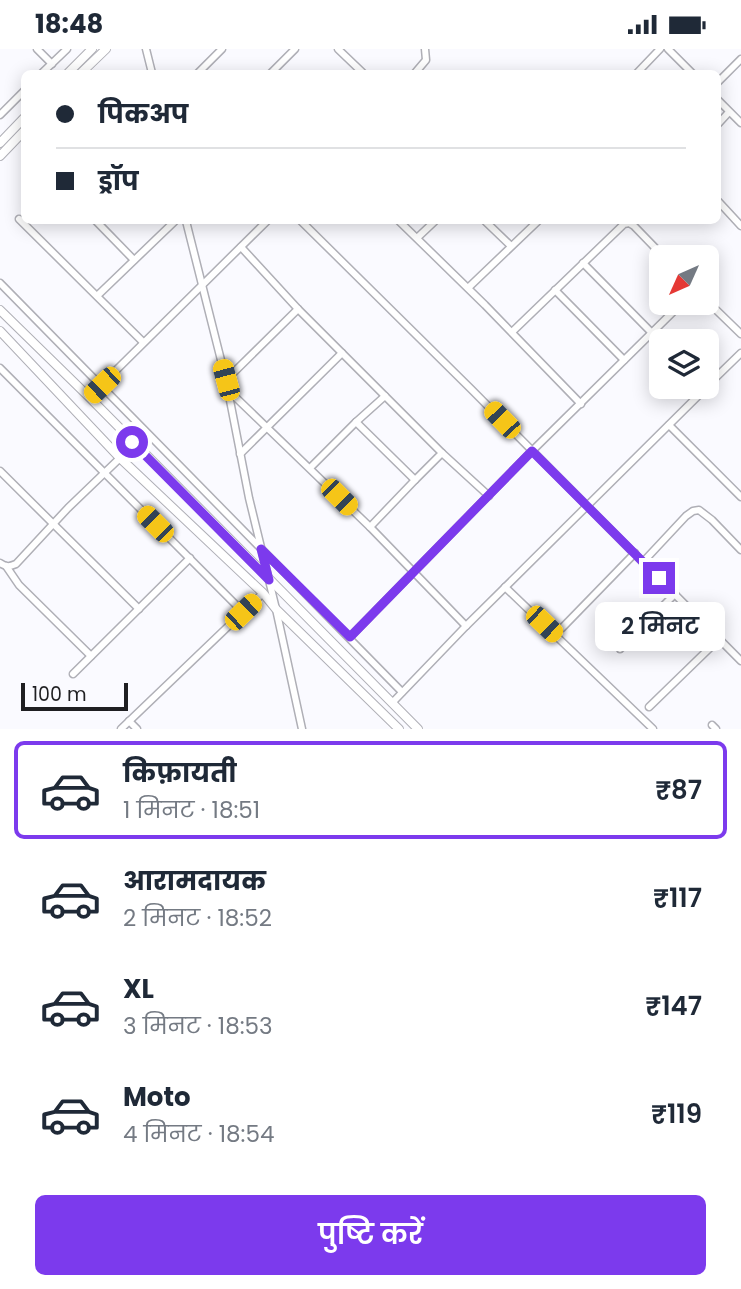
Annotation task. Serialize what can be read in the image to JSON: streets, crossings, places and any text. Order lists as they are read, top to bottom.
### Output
{
  "scale_bar": "100 m",
  "north": "bottom left",
  "page": {
    "status": "18:48",
    "banner": ["पिकअप", "ड्रॉप"],
    "bubble": "2 मिनट",
    "scale": "100 m",
    "list": [
      {
        "name": "किफ़ायती",
        "note": "1 मिनट · 18:51",
        "value": "₹87"
      },
      {
        "name": "आरामदायक",
        "note": "2 मिनट · 18:52",
        "value": "₹117"
      },
      {
        "name": "XL",
        "note": "3 मिनट · 18:53",
        "value": "₹147"
      },
      {
        "name": "Moto",
        "note": "4 मिनट · 18:54",
        "value": "₹119"
      }
    ],
    "buttons": "पुष्टि करें"
  }
}
